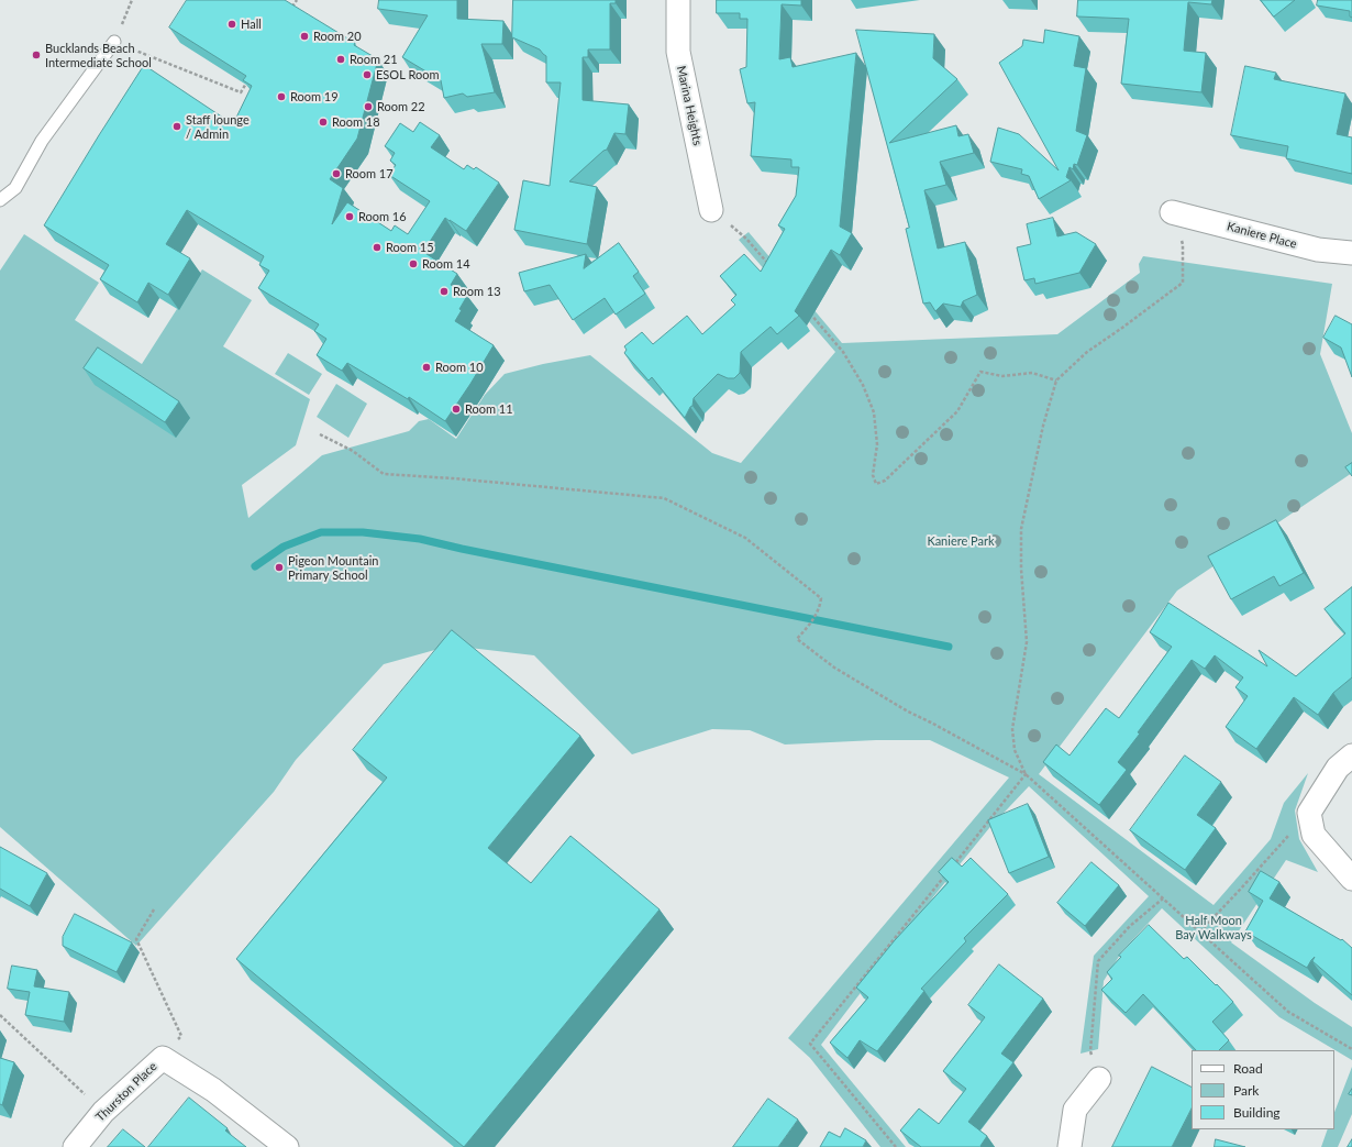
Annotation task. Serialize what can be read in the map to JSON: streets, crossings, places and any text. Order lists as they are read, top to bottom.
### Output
{
  "streets": {
    "street": ["Marina Heights", "Kaniere Place", "Thurston Place"]
  },
  "parks": ["Kaniere Park", "Half Moon Bay Walkways"],
  "places": [
    "Hall",
    "Room 20",
    "Bucklands Beach Intermediate School",
    "Room 21",
    "ESOL Room",
    "Room 19",
    "Room 22",
    "Room 18",
    "Staff lounge / Admin",
    "Room 17",
    "Room 16",
    "Room 15",
    "Room 14",
    "Room 13",
    "Room 10",
    "Room 11",
    "Pigeon Mountain Primary School"
  ],
  "legend": ["Road", "Park", "Building"]
}
